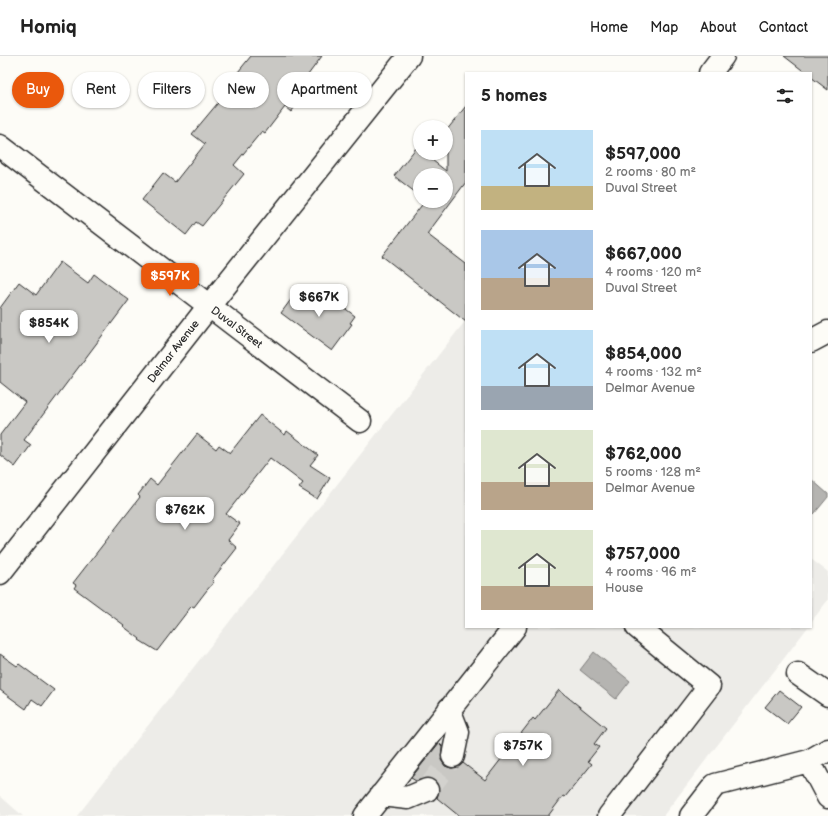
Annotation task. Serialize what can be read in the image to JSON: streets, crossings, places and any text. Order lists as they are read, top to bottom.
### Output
{
  "streets": {
    "street": ["Duval Street", "Delmar Avenue"]
  },
  "crossings": [
    ["Duval Street", "Delmar Avenue"]
  ],
  "page": {
    "header": "Homiq",
    "nav": [
      "Home",
      "Map",
      "About",
      "Contact"
    ],
    "chip": [
      "Buy",
      "Rent",
      "Filters",
      "New",
      "Apartment"
    ],
    "heading": "5 homes",
    "map_buttons": ["+", "−"],
    "list": [
      {
        "name": "$597,000",
        "note": "2 rooms · 80 m² · Duval Street"
      },
      {
        "name": "$667,000",
        "note": "4 rooms · 120 m² · Duval Street"
      },
      {
        "name": "$854,000",
        "note": "4 rooms · 132 m² · Delmar Avenue"
      },
      {
        "name": "$762,000",
        "note": "5 rooms · 128 m² · Delmar Avenue"
      },
      {
        "name": "$757,000",
        "note": "4 rooms · 96 m² · House"
      }
    ],
    "price": [
      "$597K",
      "$667K",
      "$854K",
      "$762K",
      "$757K"
    ]
  }
}
